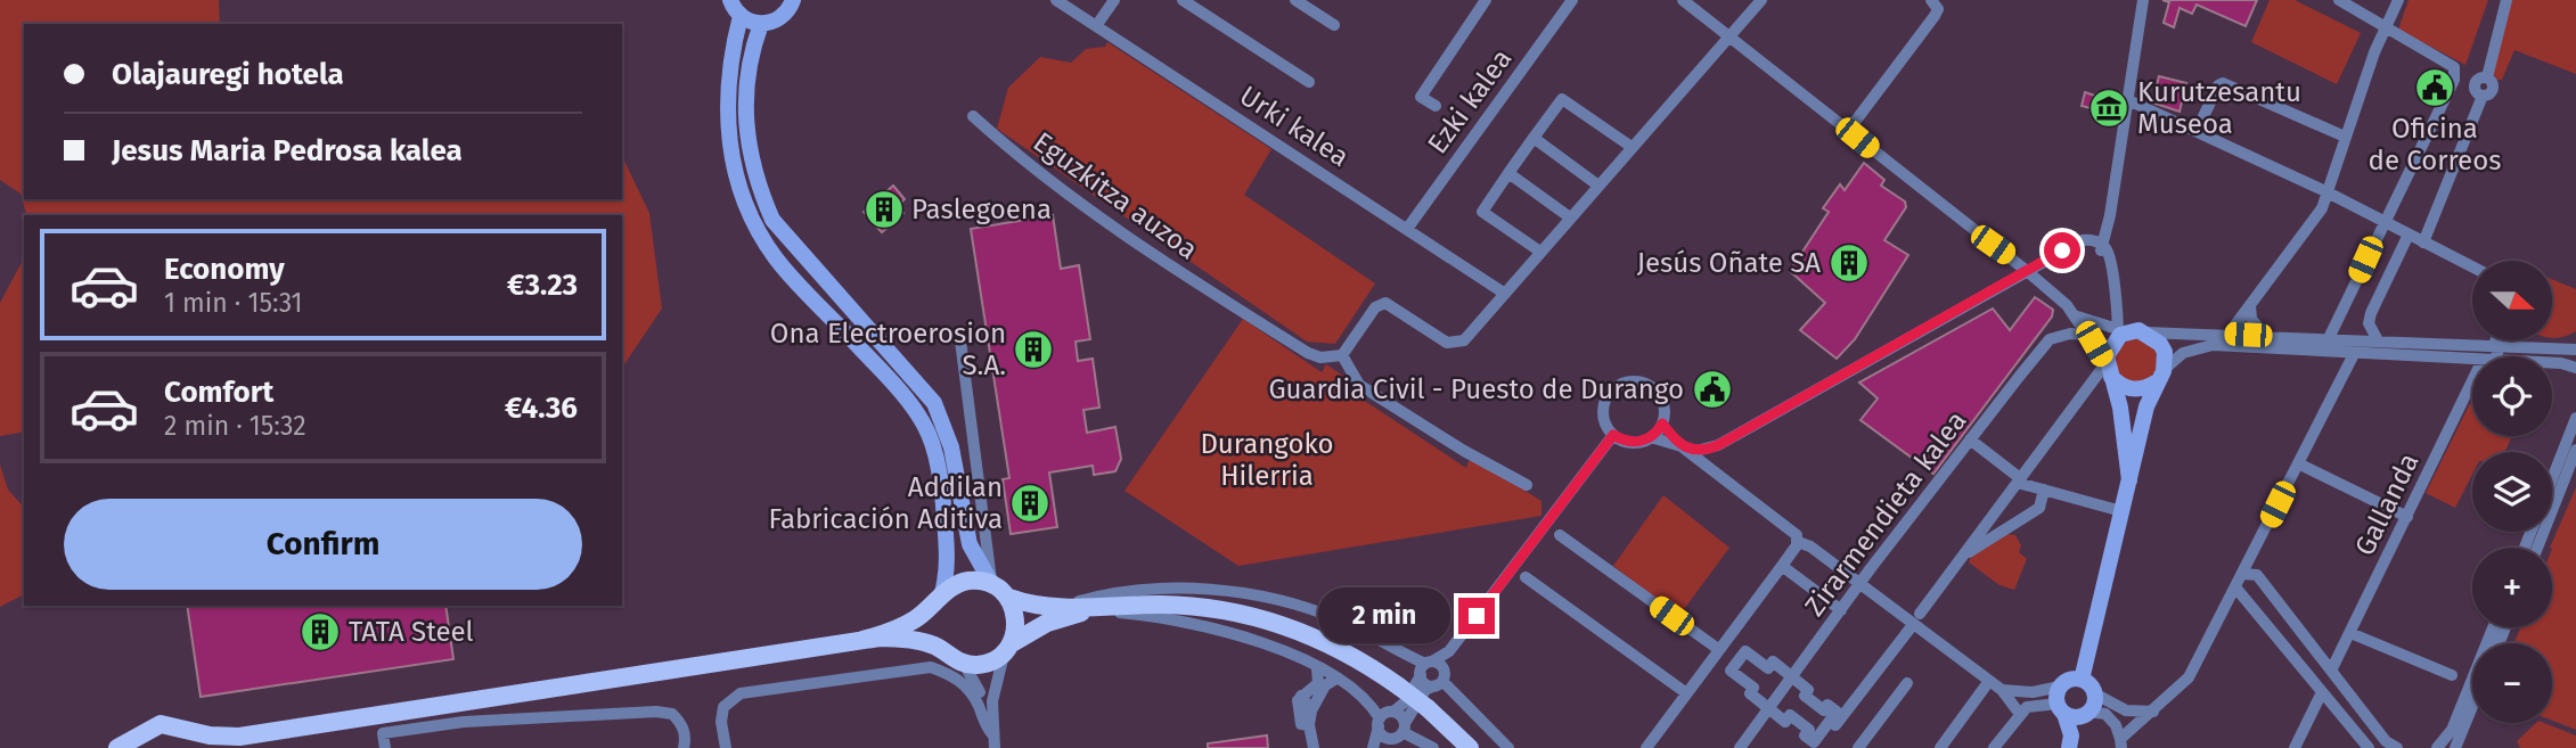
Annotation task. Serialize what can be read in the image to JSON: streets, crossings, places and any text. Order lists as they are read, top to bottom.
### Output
{
  "streets": {
    "street": [
      "Ezki kalea",
      "Urki kalea",
      "Eguzkitza auzoa",
      "Gallanda",
      "Zirarmendieta kalea"
    ]
  },
  "crossings": [
    ["Ezki kalea", "Urki kalea"]
  ],
  "parks": ["Durangoko Hilerria"],
  "places": {
    "public building": ["Oficina de Correos", "Guardia Civil - Puesto de Durango"],
    "museum": ["Kurutzesantu Museoa"],
    "building": [
      "Paslegoena",
      "Jesús Oñate SA",
      "Ona Electroerosion S.A.",
      "Addilan Fabricación Aditiva",
      "TATA Steel"
    ]
  },
  "north": "right",
  "page": {
    "banner": ["Olajauregi hotela", "Jesus Maria Pedrosa kalea"],
    "list": [
      {
        "name": "Economy",
        "note": "1 min · 15:31",
        "value": "€3.23"
      },
      {
        "name": "Comfort",
        "note": "2 min · 15:32",
        "value": "€4.36"
      }
    ],
    "map_buttons": ["+", "−"],
    "buttons": "Confirm",
    "bubble": "2 min"
  }
}
